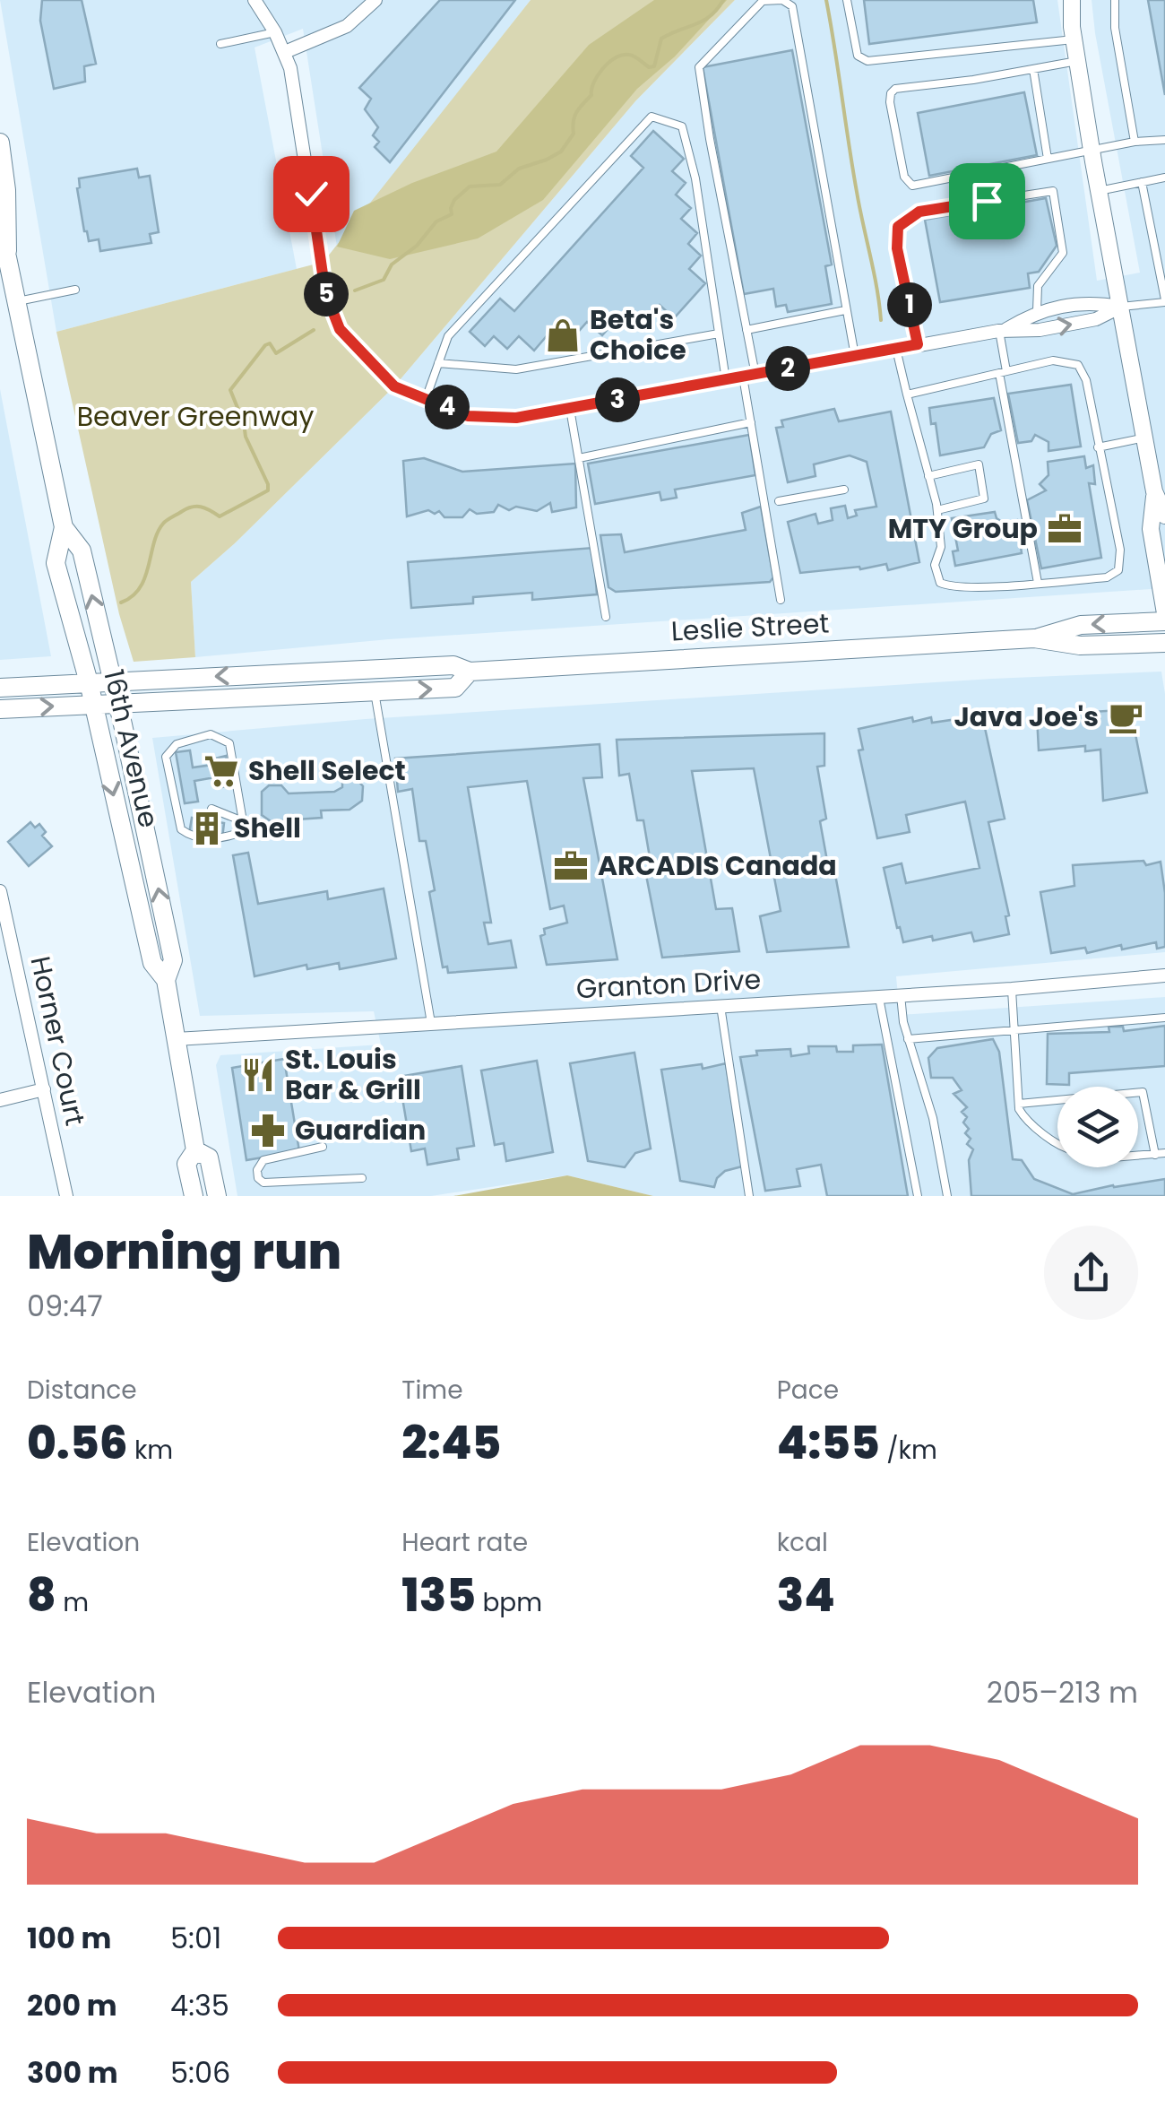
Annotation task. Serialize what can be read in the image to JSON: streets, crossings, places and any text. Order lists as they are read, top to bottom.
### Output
{
  "streets": {
    "main road": ["Leslie Street", "16th Avenue"],
    "street": ["Granton Drive", "Horner Court"]
  },
  "crossings": [
    ["Leslie Street", "16th Avenue"],
    ["16th Avenue", "Granton Drive"]
  ],
  "parks": ["Beaver Greenway"],
  "places": {
    "shop": ["Beta's Choice"],
    "office": ["MTY Group", "ARCADIS Canada"],
    "cafe": ["Java Joe's"],
    "supermarket": ["Shell Select"],
    "building": ["Shell"],
    "restaurant": ["St. Louis Bar & Grill"],
    "pharmacy": ["Guardian"]
  },
  "page": {
    "pins": [
      "5",
      "1",
      "2",
      "3",
      "4"
    ],
    "heading": ["Morning run", "09:47"],
    "stats": [
      ["Distance", "0.56 km"],
      ["Time", "2:45"],
      ["Pace", "4:55 /km"],
      ["Elevation", "8 m"],
      ["Heart rate", "135 bpm"],
      ["kcal", "34"]
    ],
    "chart": ["Elevation", "205–213 m"],
    "list": [
      {
        "name": "100 m",
        "note": "5:01"
      },
      {
        "name": "200 m",
        "note": "4:35"
      },
      {
        "name": "300 m",
        "note": "5:06"
      }
    ]
  }
}
